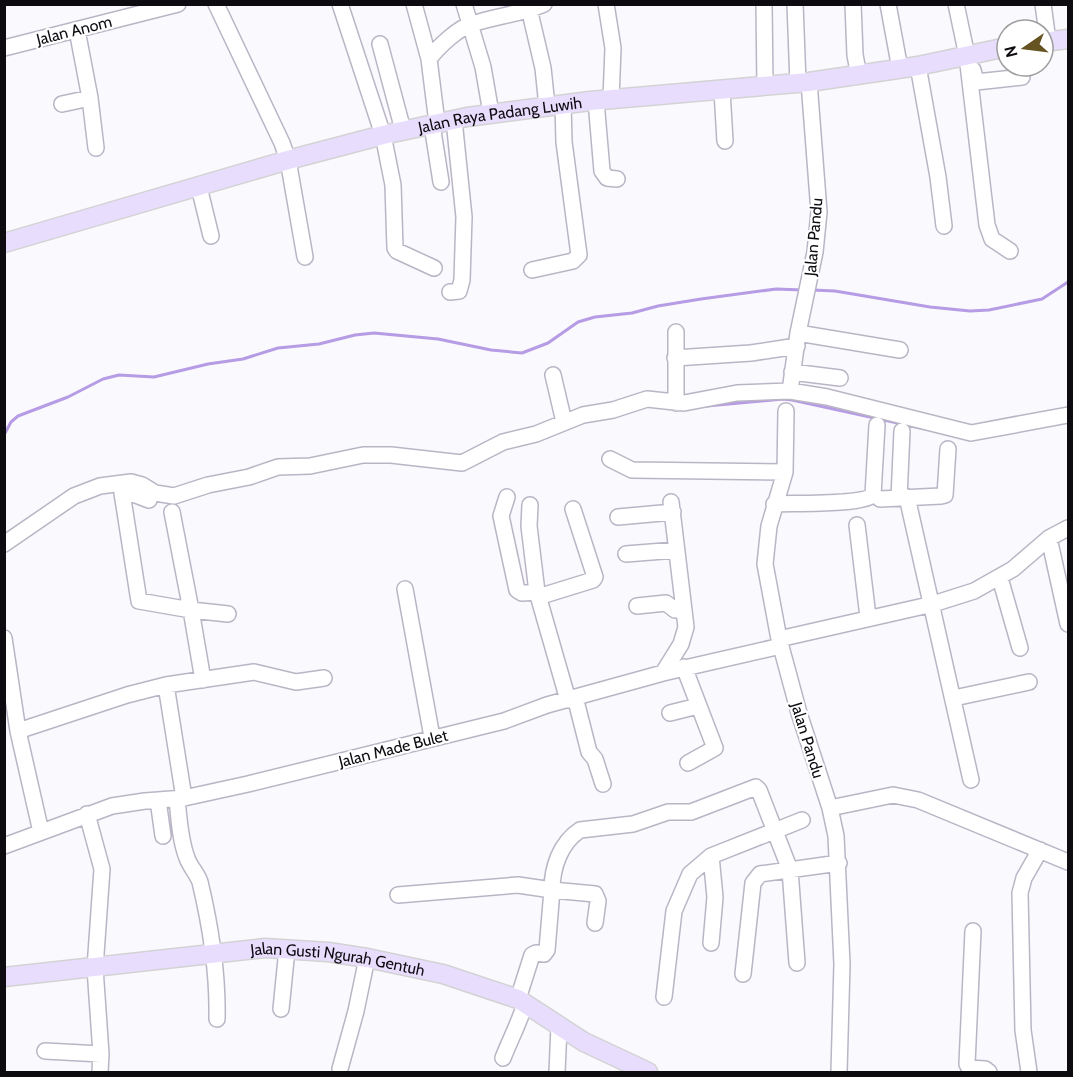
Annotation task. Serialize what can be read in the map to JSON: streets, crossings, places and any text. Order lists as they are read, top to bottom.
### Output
{
  "streets": {
    "main road": ["Jalan Raya Padang Luwih", "Jalan Gusti Ngurah Gentuh"],
    "street": ["Jalan Anom", "Jalan Pandu", "Jalan Made Bulet"]
  },
  "crossings": [
    ["Jalan Raya Padang Luwih", "Jalan Pandu"],
    ["Jalan Pandu", "Jalan Made Bulet"]
  ],
  "north": "left"
}
